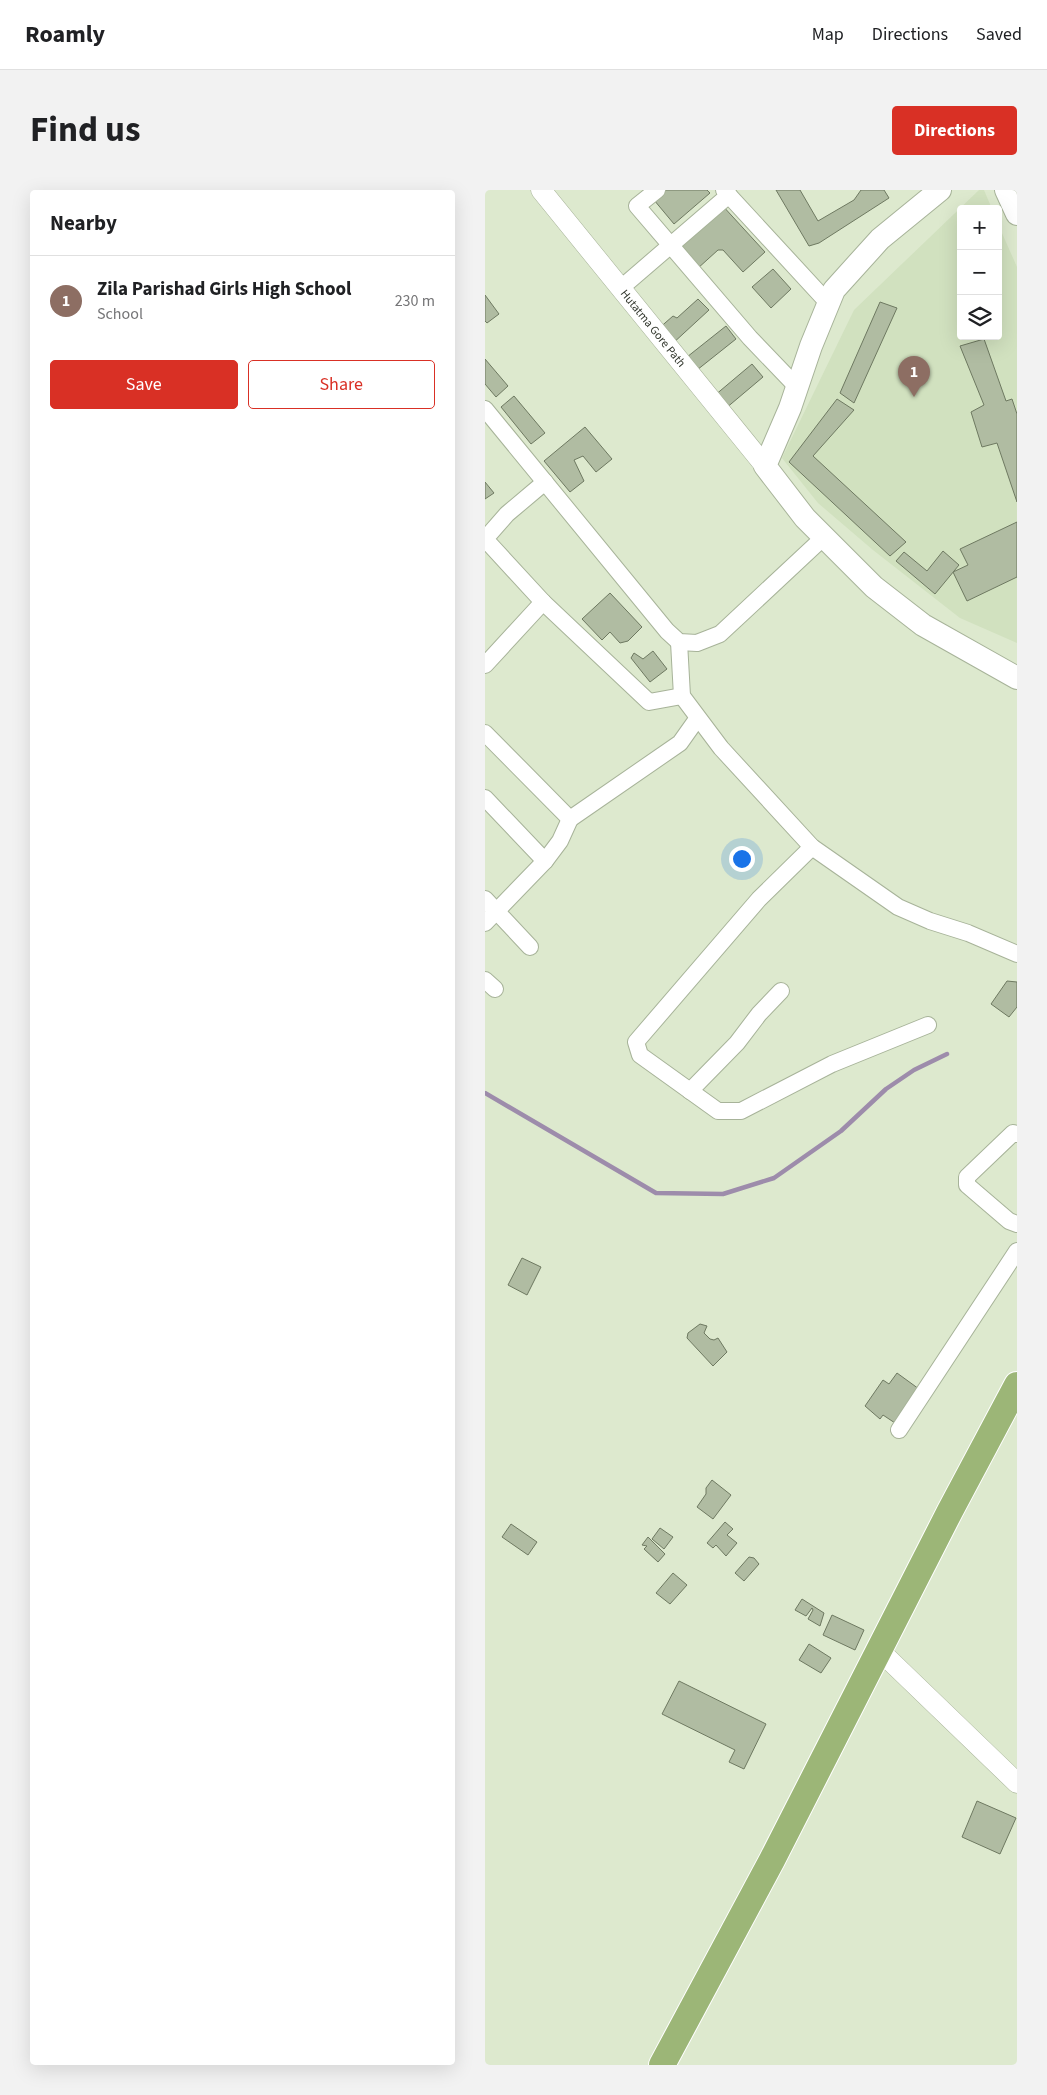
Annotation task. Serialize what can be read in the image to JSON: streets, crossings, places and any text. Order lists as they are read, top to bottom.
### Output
{
  "streets": {
    "street": ["Hutatma Gore Path"]
  },
  "page": {
    "header": "Roamly",
    "nav": ["Map", "Directions", "Saved"],
    "title": "Find us",
    "buttons": [
      "Directions",
      ["Save", "Share"]
    ],
    "heading": "Nearby",
    "map_buttons": ["+", "−"],
    "list": [
      {
        "mark": "1",
        "name": "Zila Parishad Girls High School",
        "note": "School",
        "value": "230 m"
      }
    ],
    "pins": "1"
  }
}
